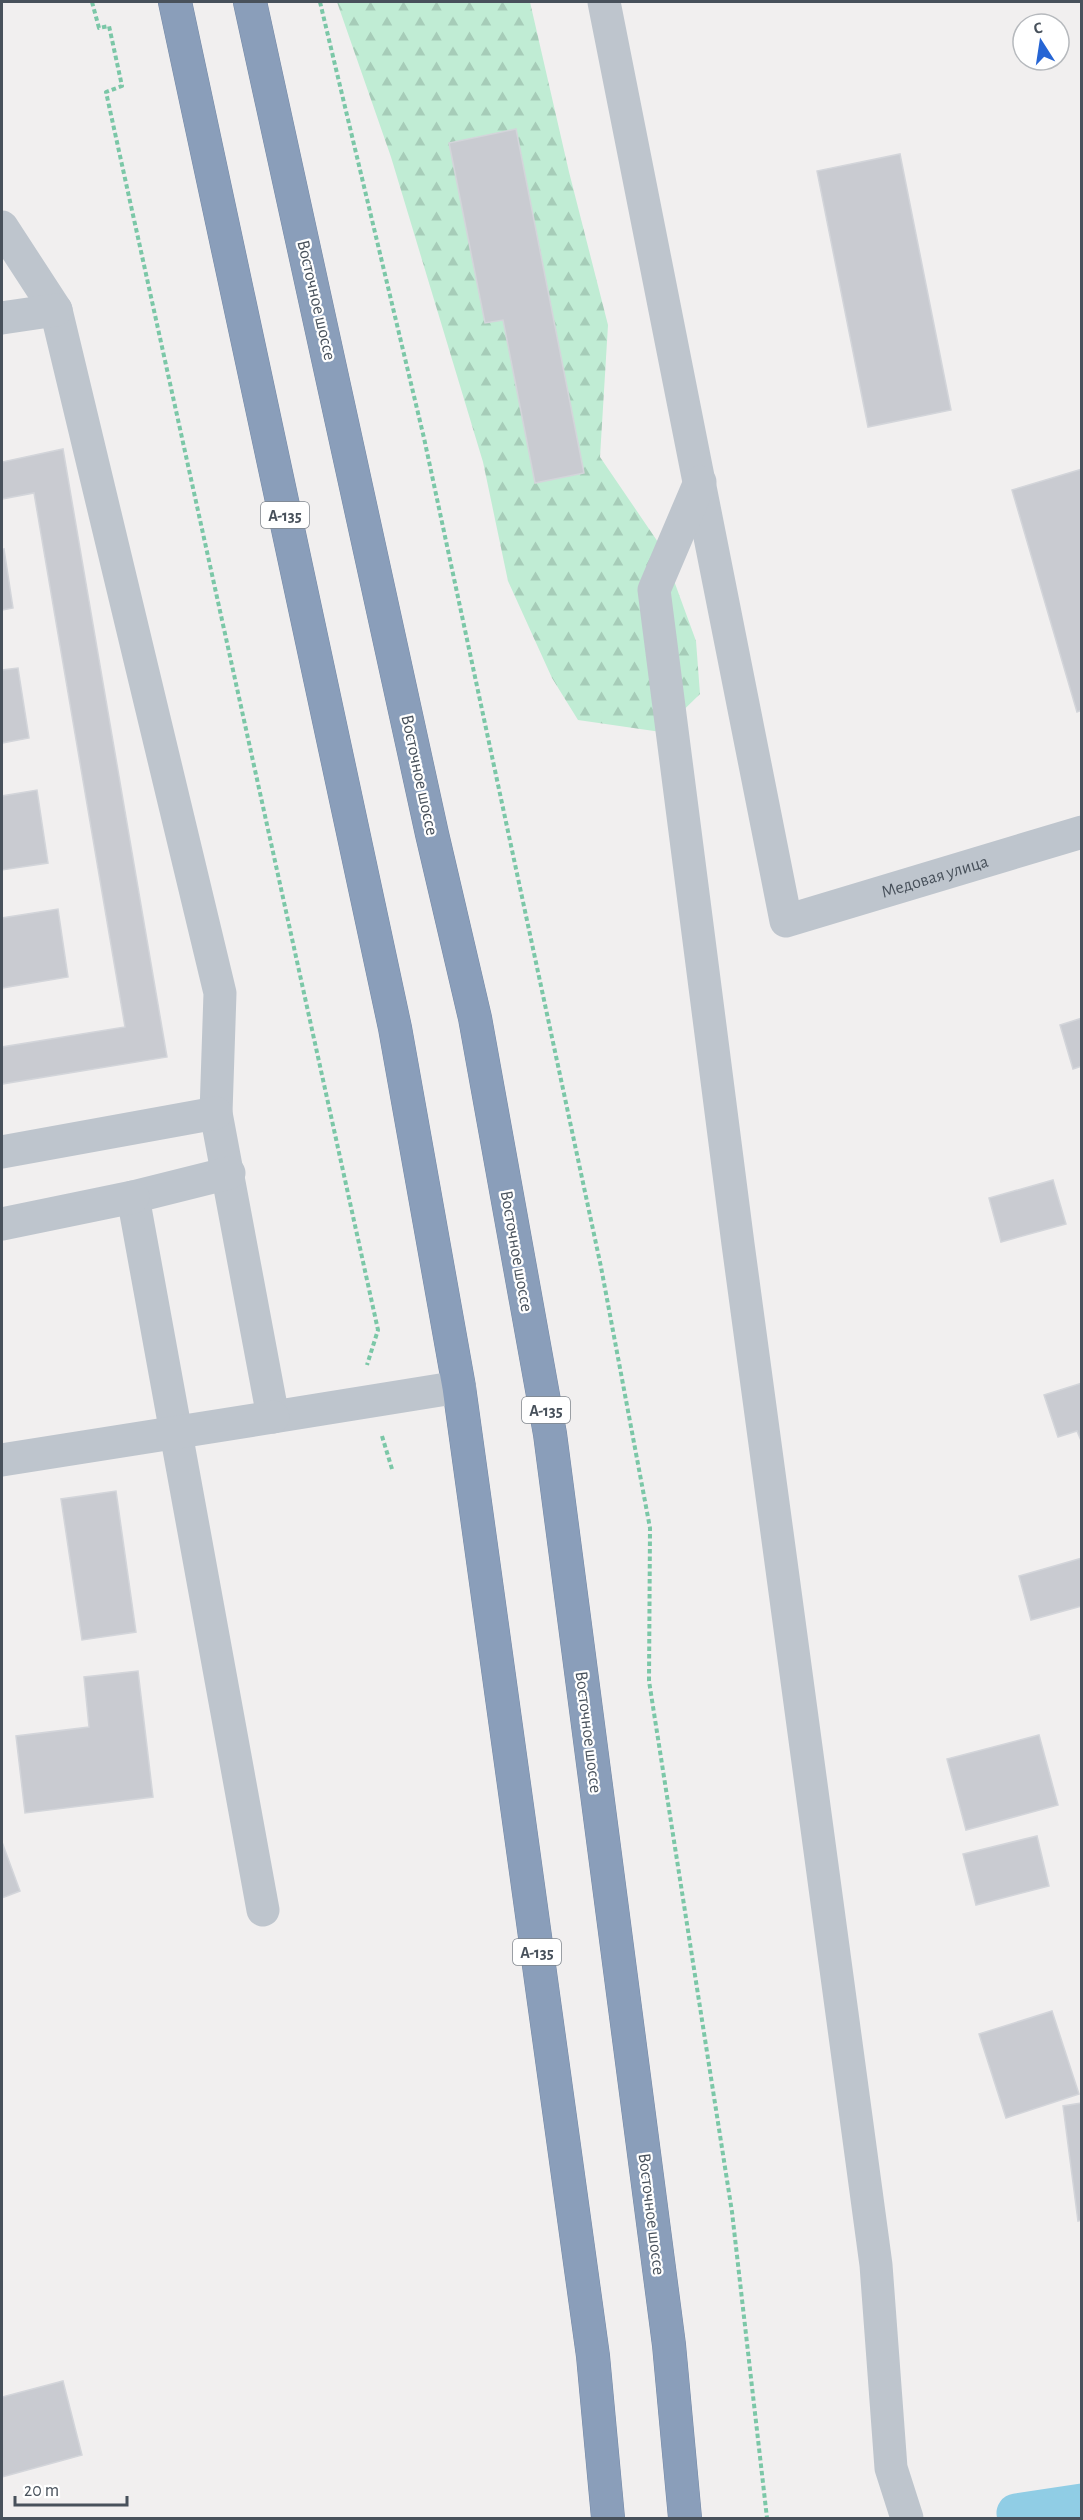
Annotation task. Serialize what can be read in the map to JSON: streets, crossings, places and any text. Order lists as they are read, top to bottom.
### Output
{
  "streets": {
    "highway": ["Восточное шоссе", "А-135"],
    "street": ["Медовая улица"]
  },
  "scale_bar": "20 m",
  "north": "top"
}
